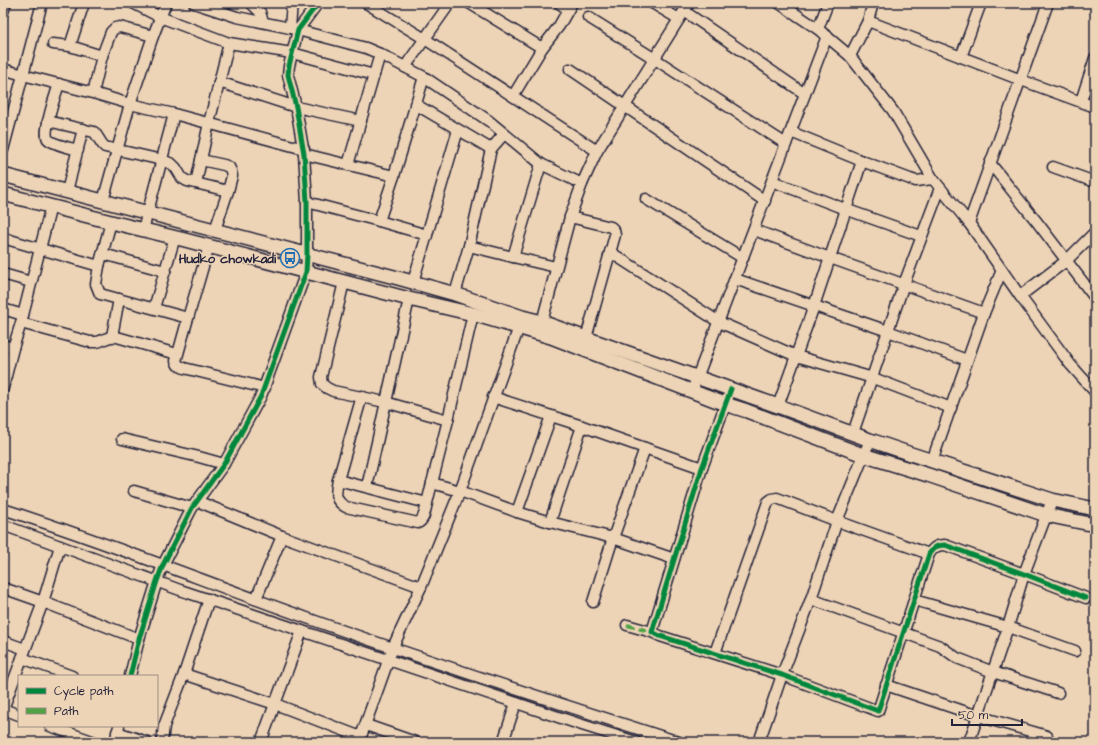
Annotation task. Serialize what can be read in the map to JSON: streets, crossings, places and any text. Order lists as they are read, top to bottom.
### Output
{
  "places": {
    "bus stop": ["Hudko chowkadi"]
  },
  "legend": ["Cycle path", "Path"],
  "scale_bar": "50 m"
}
